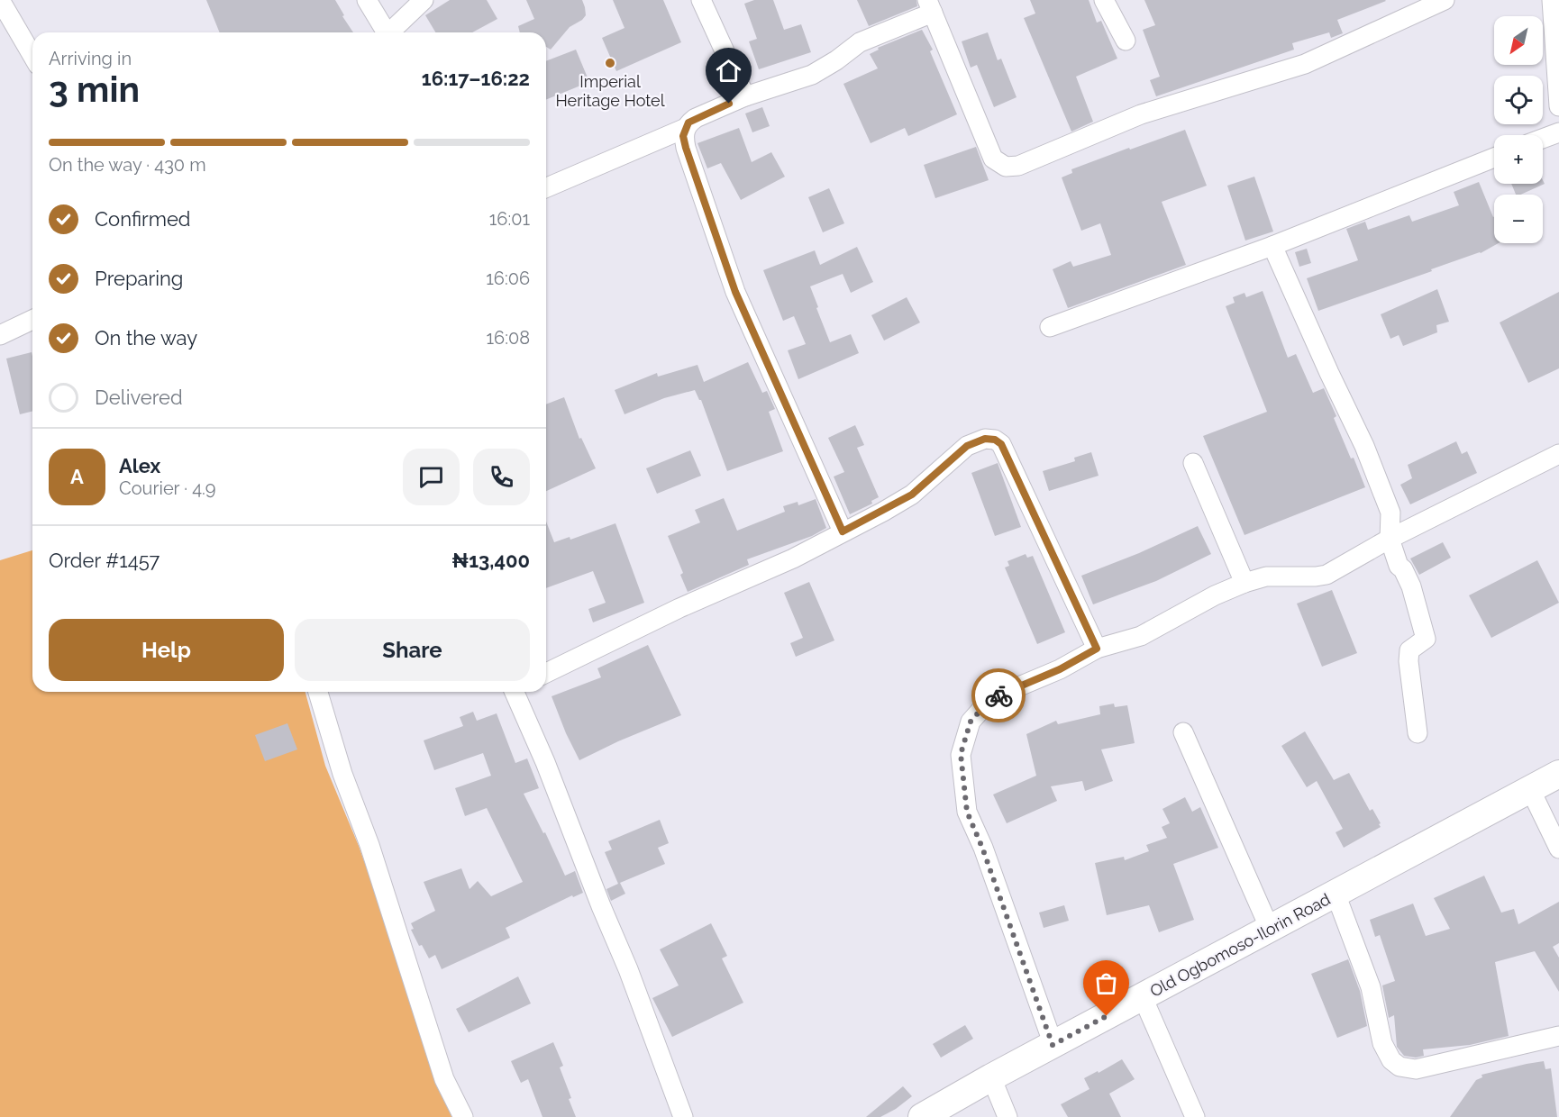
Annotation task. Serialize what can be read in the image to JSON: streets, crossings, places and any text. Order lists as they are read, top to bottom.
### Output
{
  "streets": {
    "highway": ["Old Ogbomoso-Ilorin Road"]
  },
  "places": ["Imperial Heritage Hotel"],
  "north": "bottom left",
  "page": {
    "map_buttons": ["+", "−"],
    "heading": ["3 min", "Arriving in", "16:17–16:22"],
    "panel": [
      "Alex",
      "Courier · 4.9",
      "Order #1457",
      "₦13,400"
    ],
    "bar": "On the way · 430 m",
    "list": [
      ["Confirmed", "16:01"],
      ["Preparing", "16:06"],
      ["On the way", "16:08"],
      "Delivered"
    ],
    "round": "A",
    "buttons": ["Help", "Share"]
  }
}
